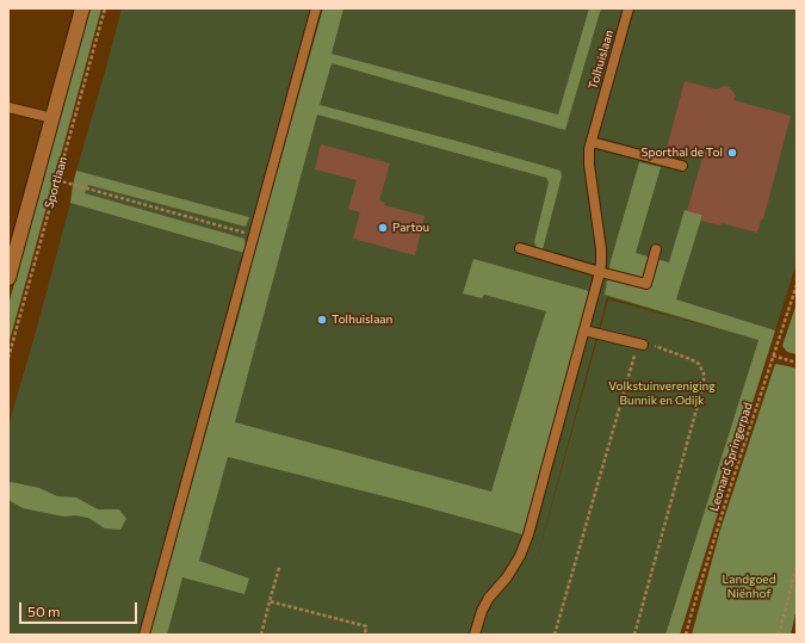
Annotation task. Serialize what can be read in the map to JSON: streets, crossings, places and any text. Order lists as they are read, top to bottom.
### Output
{
  "streets": {
    "street": ["Sportlaan"],
    "lane": ["Tolhuislaan"],
    "path": ["Leonard Springerpad"]
  },
  "parks": ["Volkstuinvereniging Bunnik en Odijk", "Landgoed Niënhof"],
  "places": ["Sporthal de Tol", "Partou", "Tolhuislaan"],
  "scale_bar": "50 m"
}
